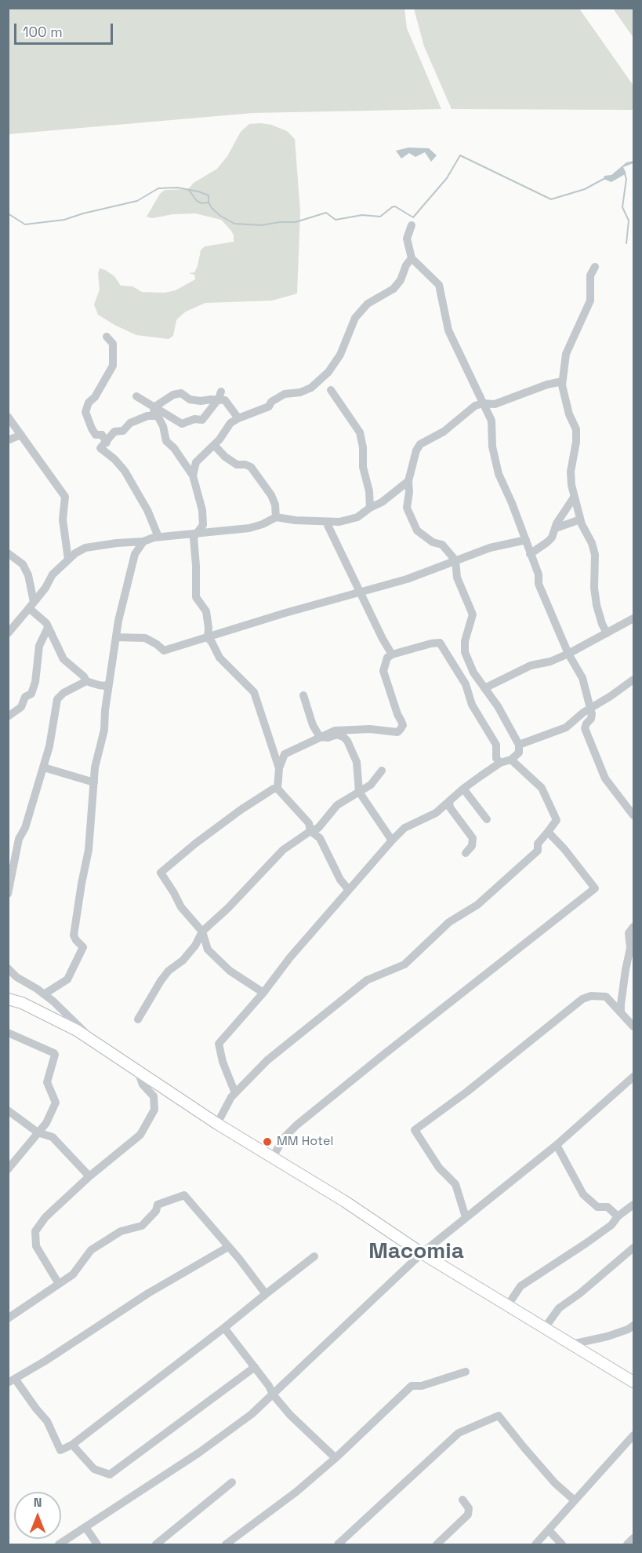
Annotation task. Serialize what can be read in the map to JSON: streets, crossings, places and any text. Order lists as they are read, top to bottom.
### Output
{
  "districts": ["Macomia"],
  "places": ["MM Hotel"],
  "scale_bar": "100 m",
  "north": "top"
}
